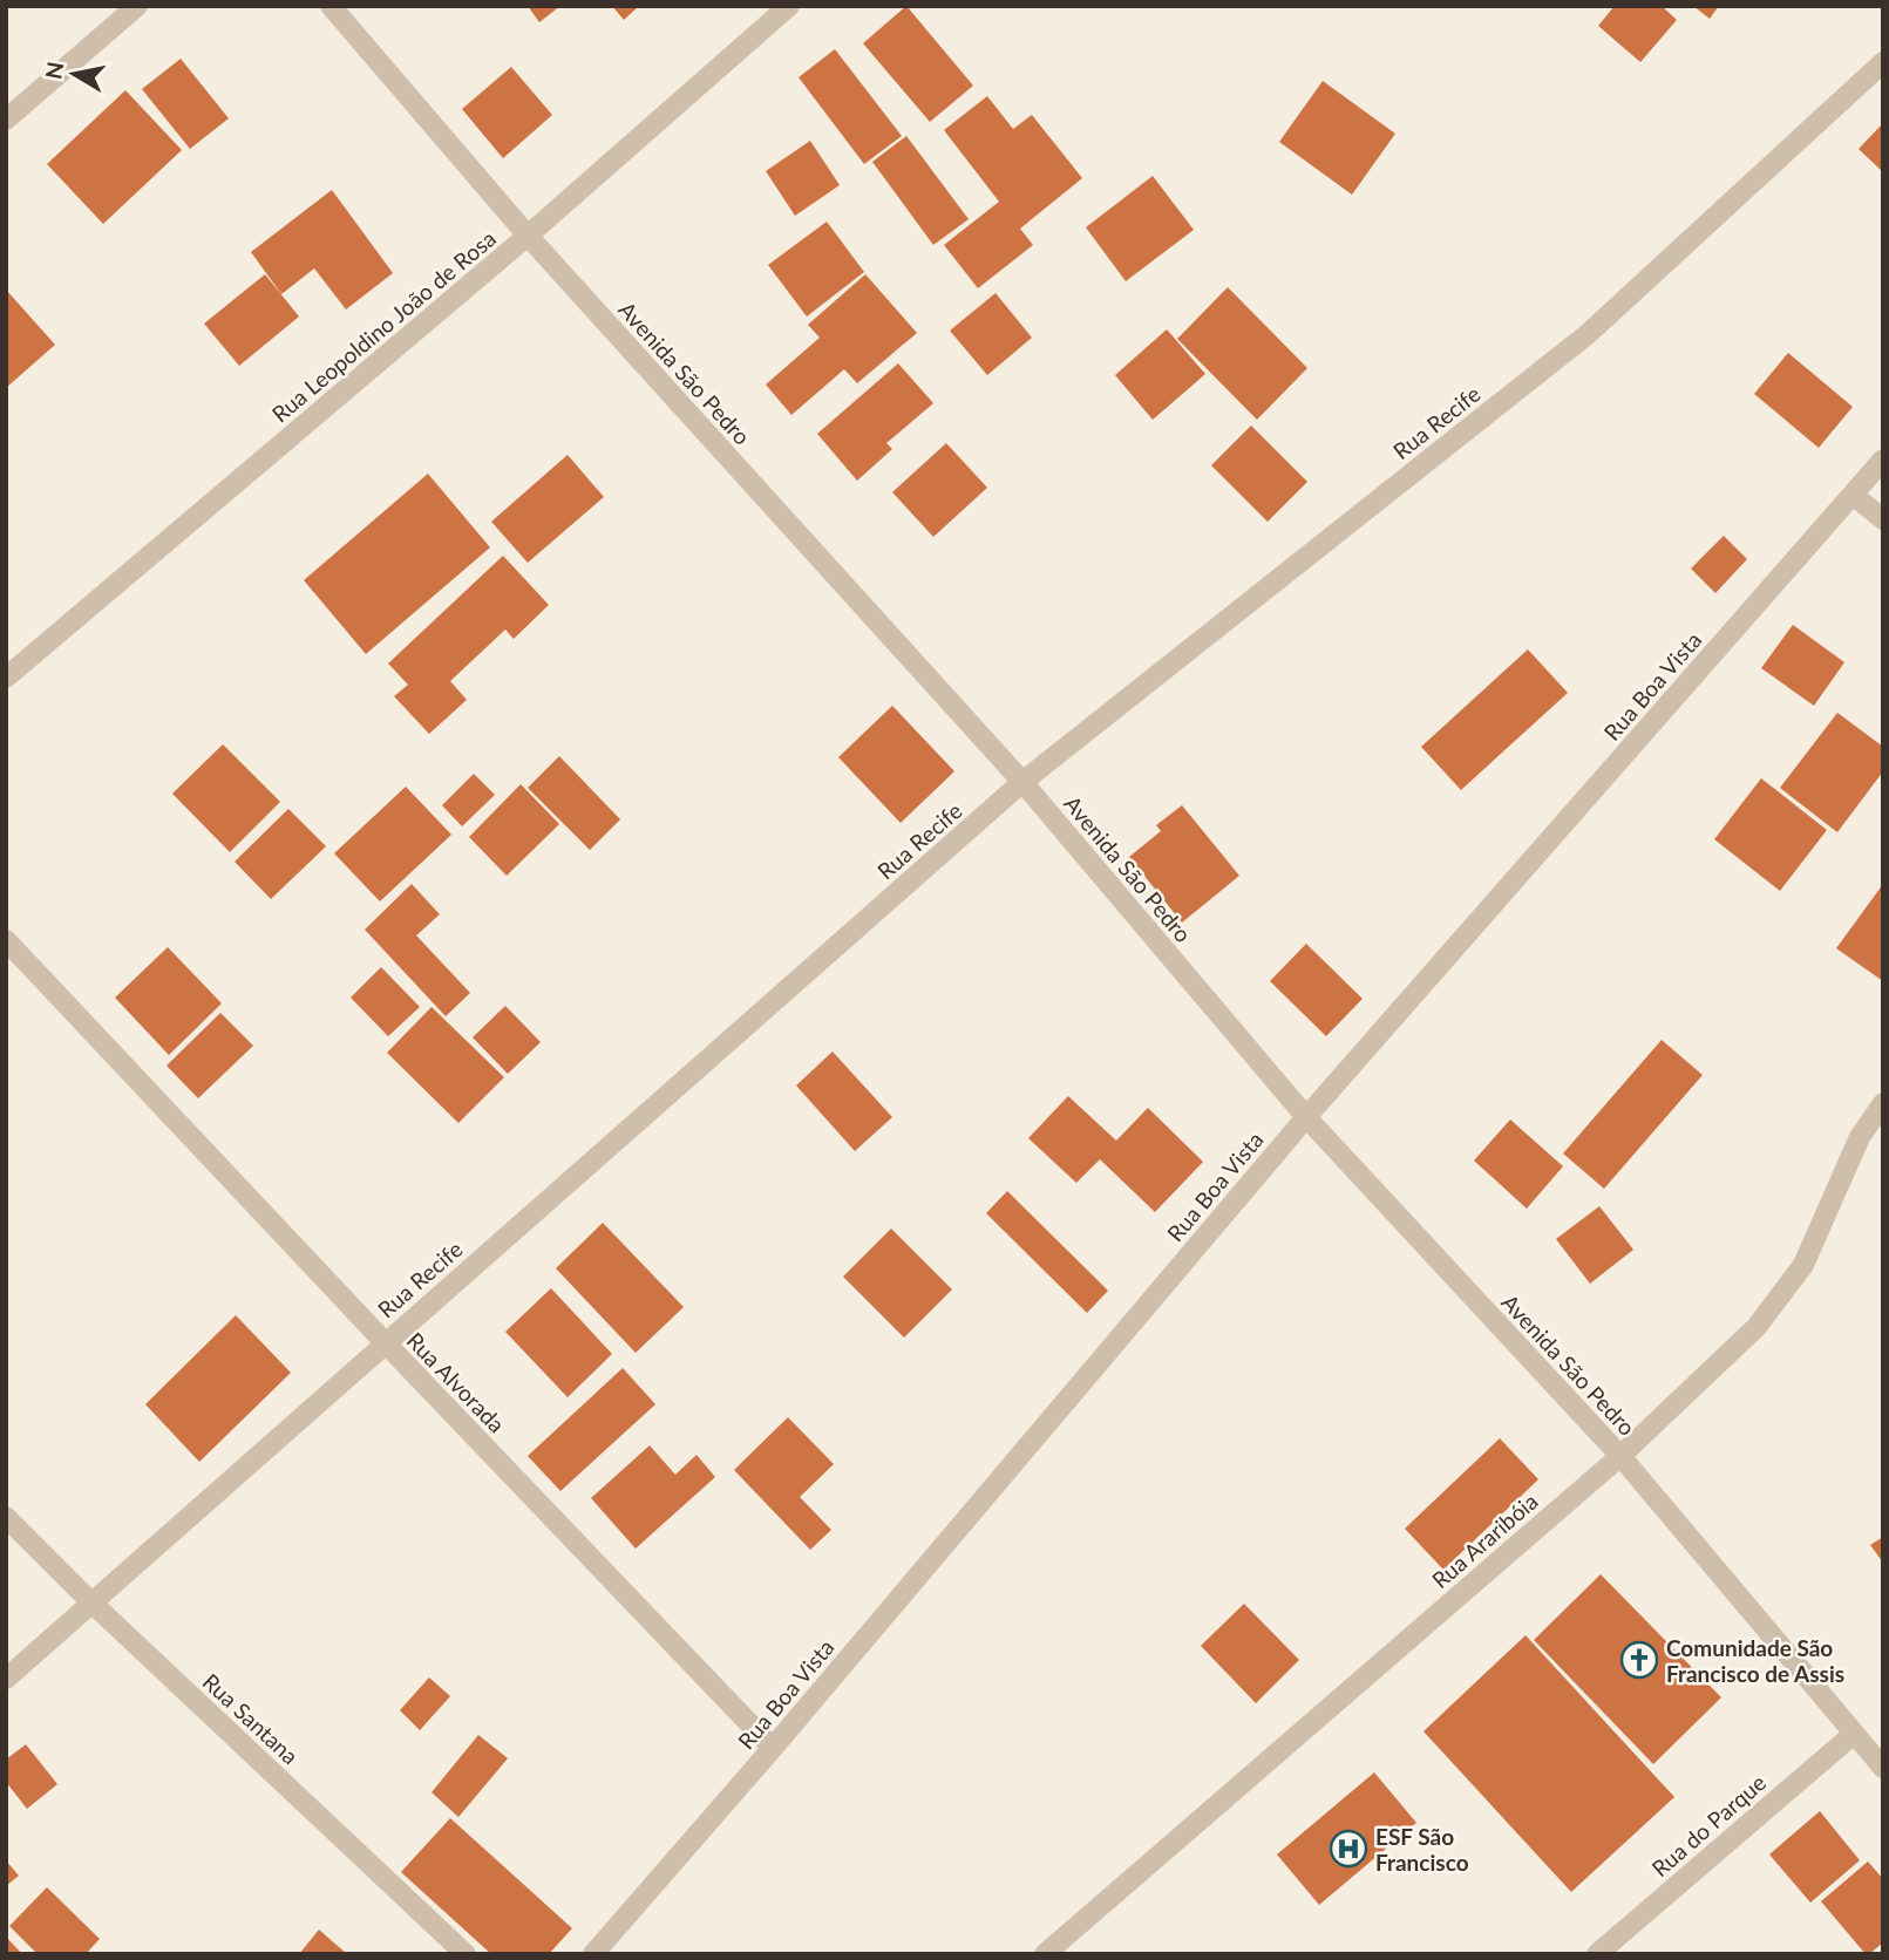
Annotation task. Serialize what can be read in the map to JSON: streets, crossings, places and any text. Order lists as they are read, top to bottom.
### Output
{
  "streets": {
    "street": [
      "Rua Leopoldino João de Rosa",
      "Avenida São Pedro",
      "Rua Recife",
      "Rua Boa Vista",
      "Rua Alvorada",
      "Rua Araribóia",
      "Rua Santana",
      "Rua do Parque"
    ]
  },
  "crossings": [
    ["Rua Leopoldino João de Rosa", "Avenida São Pedro"],
    ["Avenida São Pedro", "Rua Recife"],
    ["Avenida São Pedro", "Rua Boa Vista"],
    ["Avenida São Pedro", "Rua Araribóia"],
    ["Avenida São Pedro", "Rua do Parque"],
    ["Rua Recife", "Rua Alvorada"],
    ["Rua Recife", "Rua Santana"],
    ["Rua Boa Vista", "Rua Alvorada"]
  ],
  "places": {
    "church": ["Comunidade São Francisco de Assis"],
    "hospital": ["ESF São Francisco"]
  },
  "north": "left"
}
